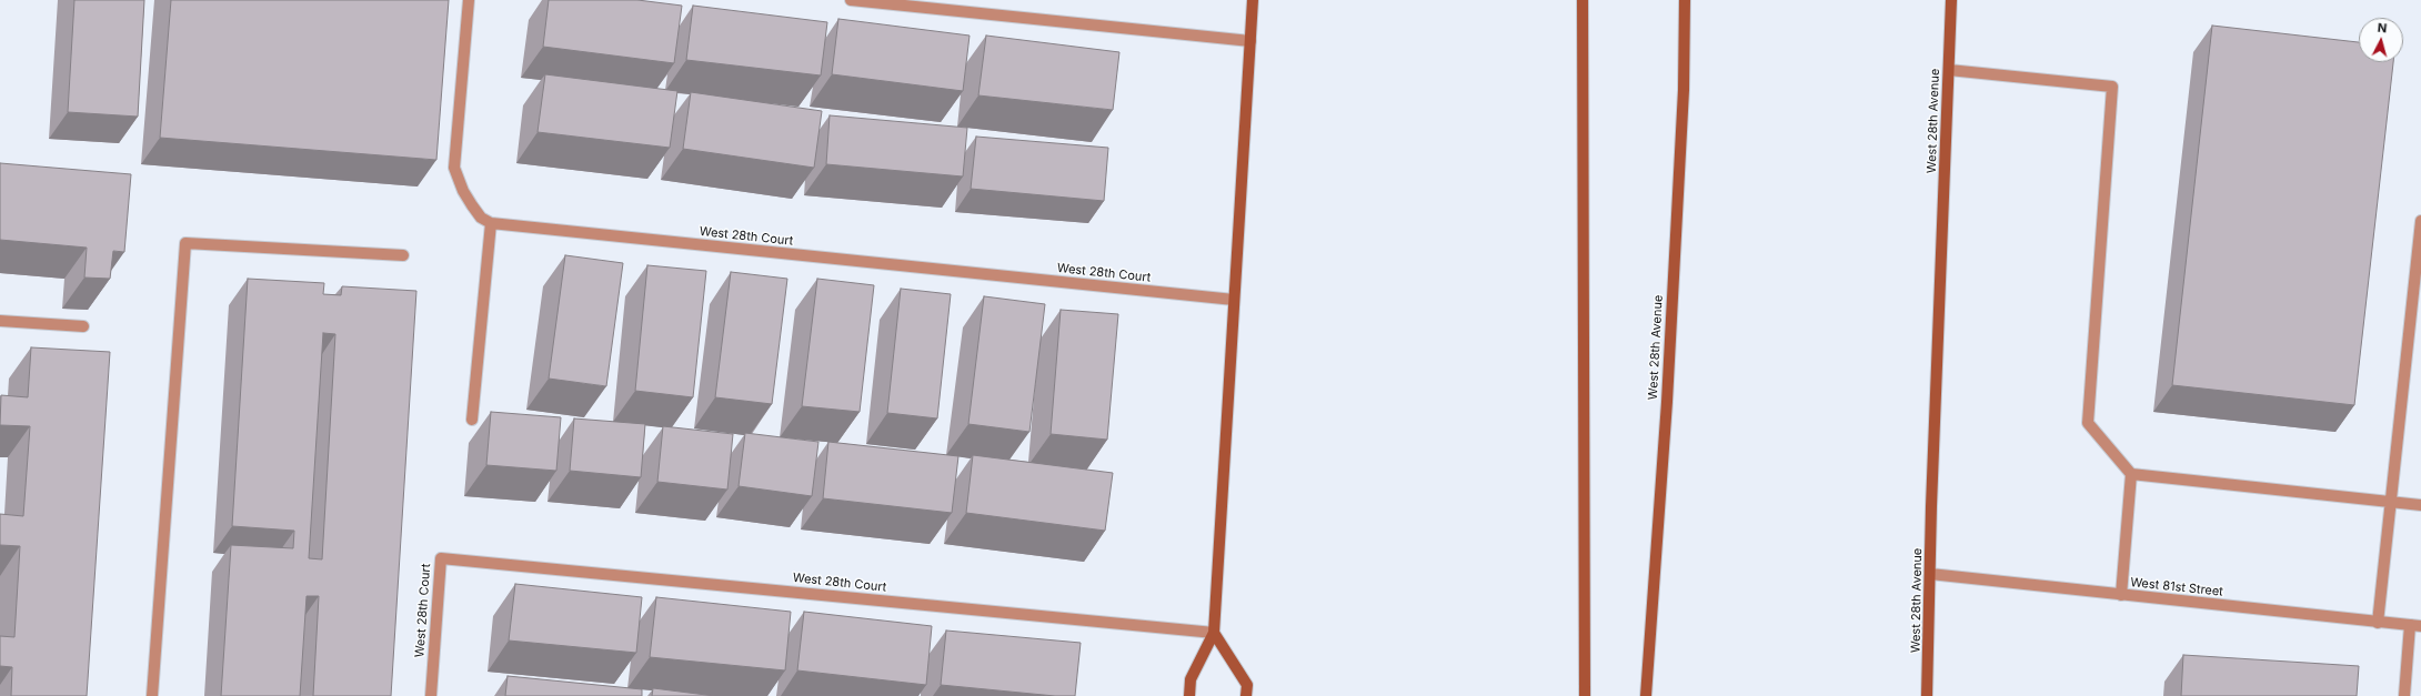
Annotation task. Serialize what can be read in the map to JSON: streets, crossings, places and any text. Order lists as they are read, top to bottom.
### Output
{
  "streets": {
    "street": ["West 28th Avenue", "West 28th Court", "West 81st Street"]
  },
  "crossings": [
    ["West 28th Avenue", "West 81st Street"]
  ],
  "north": "top"
}
